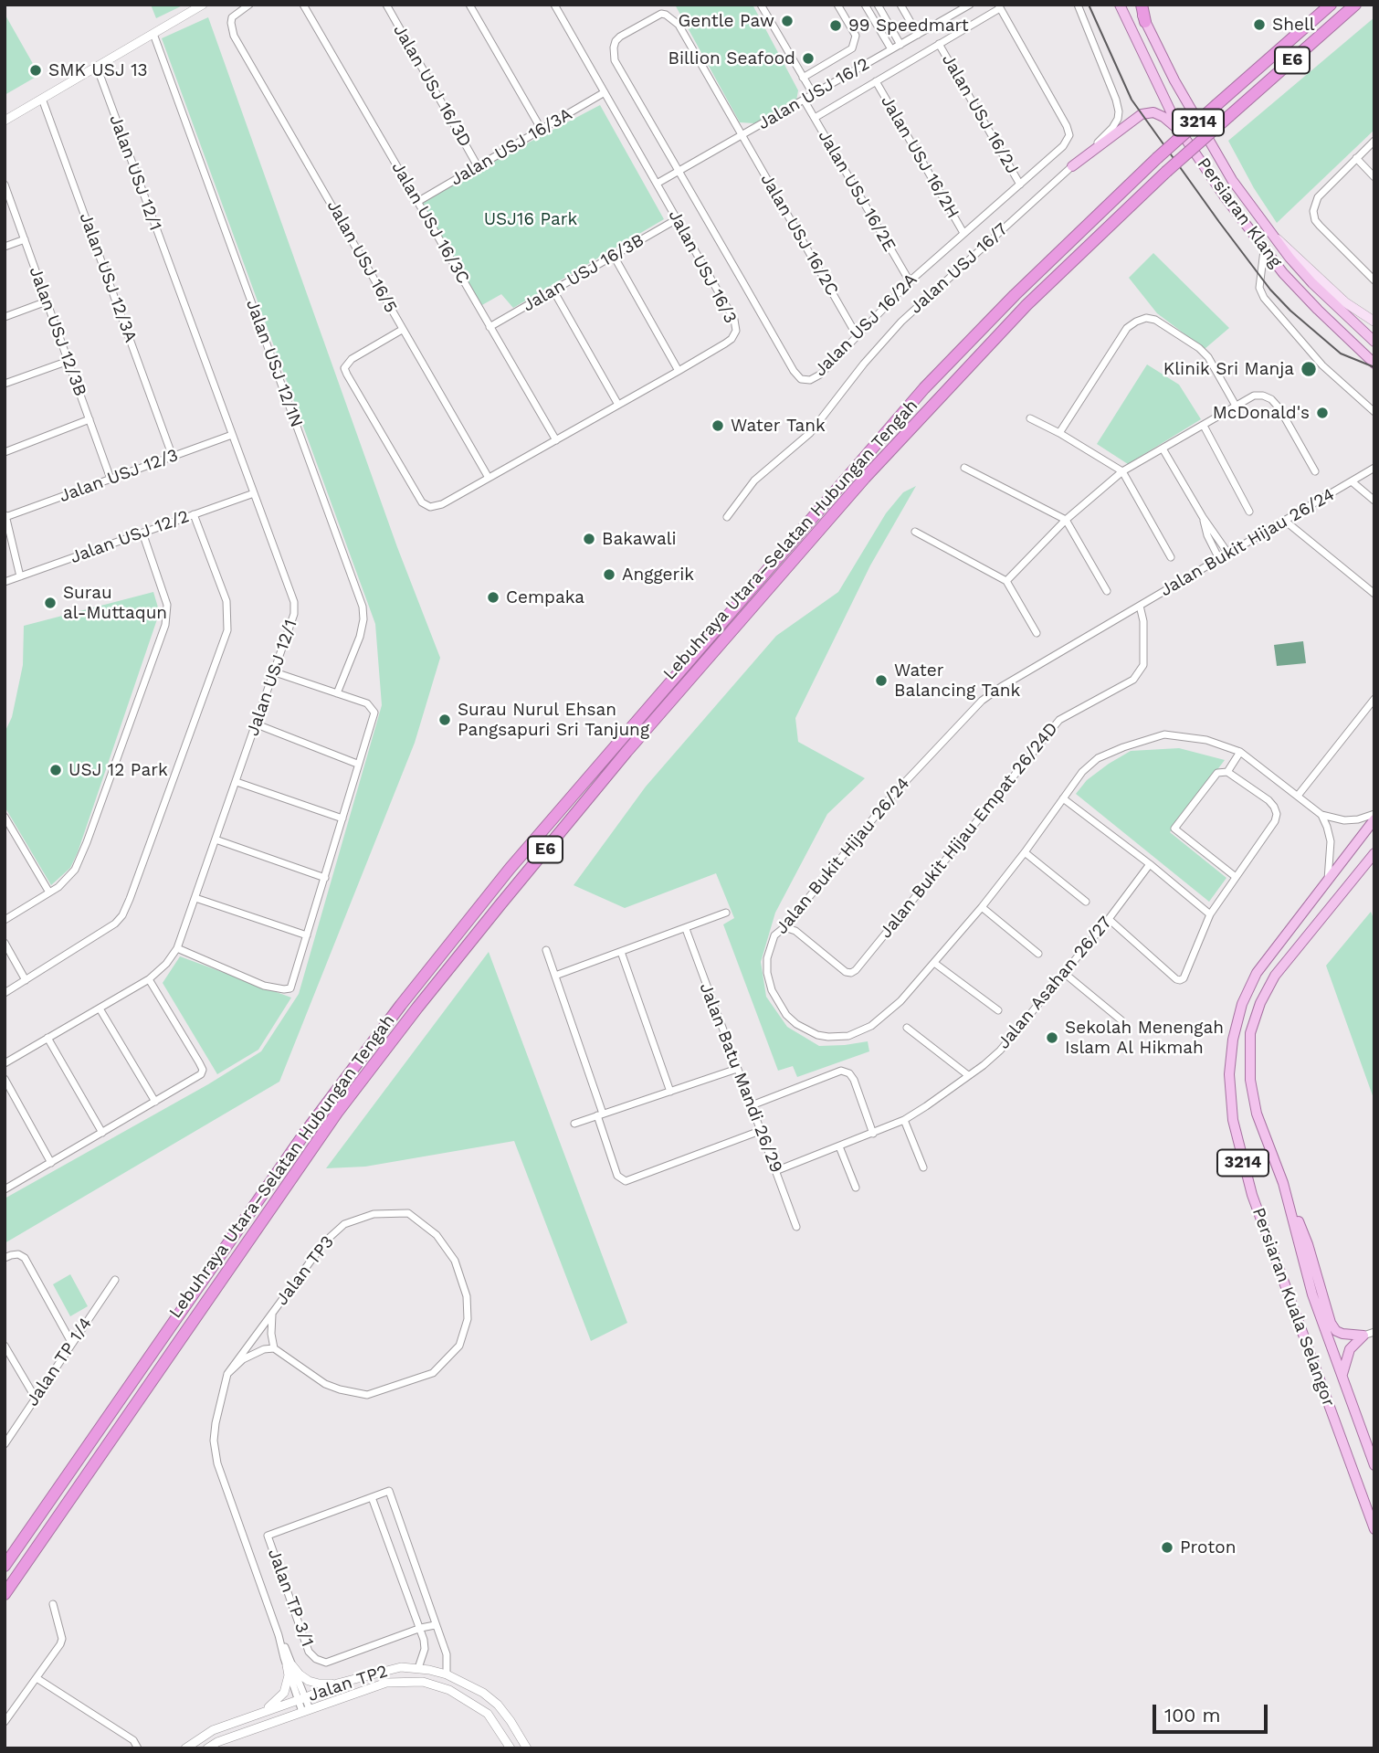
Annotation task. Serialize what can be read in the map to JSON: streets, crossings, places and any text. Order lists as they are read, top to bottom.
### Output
{
  "streets": {
    "highway": ["E6", "Lebuhraya Utara–Selatan Hubungan Tengah"],
    "main road": ["3214", "Persiaran Klang", "Persiaran Kuala Selangor"],
    "street": [
      "Jalan USJ 16/3D",
      "Jalan USJ 16/2",
      "Jalan USJ 16/2J",
      "Jalan USJ 16/3A",
      "Jalan USJ 16/2H",
      "Jalan USJ 12/1",
      "Jalan USJ 16/2E",
      "Jalan USJ 16/3C",
      "Jalan USJ 16/2C",
      "Jalan USJ 16/5",
      "Jalan USJ 16/3",
      "Jalan USJ 16/7",
      "Jalan USJ 16/3B",
      "Jalan USJ 12/3A",
      "Jalan USJ 16/2A",
      "Jalan USJ 12/3B",
      "Jalan USJ 12/1N",
      "Jalan USJ 12/3",
      "Jalan USJ 12/2",
      "Jalan Bukit Hijau 26/24",
      "Jalan Bukit Hijau Empat 26/24D",
      "Jalan Asahan 26/27",
      "Jalan Batu Mandi 26/29",
      "Jalan TP3",
      "Jalan TP 1/4",
      "Jalan TP 3/1",
      "Jalan TP2"
    ]
  },
  "crossings": [
    ["Jalan USJ 16/3D", "Jalan USJ 16/3A"],
    ["Jalan USJ 16/2", "Jalan USJ 16/2J"],
    ["Jalan USJ 16/2", "Jalan USJ 16/2H"],
    ["Jalan USJ 16/2", "Jalan USJ 16/2E"],
    ["Jalan USJ 16/2", "Jalan USJ 16/2C"],
    ["Jalan USJ 16/2", "Jalan USJ 16/3"],
    ["Jalan USJ 16/2", "Jalan USJ 16/2A"],
    ["Jalan USJ 16/2J", "Jalan USJ 16/2A"],
    ["Jalan USJ 16/3A", "Jalan USJ 16/3C"],
    ["Jalan USJ 16/3A", "Jalan USJ 16/3"],
    ["Jalan USJ 16/2H", "Jalan USJ 16/2A"],
    ["Jalan USJ 12/1", "Jalan USJ 12/3"],
    ["Jalan USJ 12/1", "Jalan USJ 12/2"],
    ["Jalan USJ 16/2E", "Jalan USJ 16/2A"],
    ["Jalan USJ 16/3C", "Jalan USJ 16/3"],
    ["Jalan USJ 16/3C", "Jalan USJ 16/3B"],
    ["Jalan USJ 16/2C", "Jalan USJ 16/2A"],
    ["Jalan USJ 16/5", "Jalan USJ 16/3"],
    ["Jalan USJ 16/3", "Jalan USJ 16/3B"],
    ["Jalan USJ 12/3A", "Jalan USJ 12/3"],
    ["Jalan USJ 12/3B", "Jalan USJ 12/3"],
    ["Jalan Bukit Hijau 26/24", "Jalan Bukit Hijau Empat 26/24D"],
    ["Jalan Asahan 26/27", "Jalan Batu Mandi 26/29"],
    ["Jalan TP3", "Jalan TP2"]
  ],
  "parks": ["USJ16 Park"],
  "places": [
    "Gentle Paw",
    "Shell",
    "99 Speedmart",
    "Billion Seafood",
    "SMK USJ 13",
    "Klinik Sri Manja",
    "McDonald's",
    "Water Tank",
    "Bakawali",
    "Anggerik",
    "Cempaka",
    "Surau al-Muttaqun",
    "Water Balancing Tank",
    "Surau Nurul Ehsan Pangsapuri Sri Tanjung",
    "USJ 12 Park",
    "Sekolah Menengah Islam Al Hikmah",
    "Proton"
  ],
  "scale_bar": "100 m"
}
